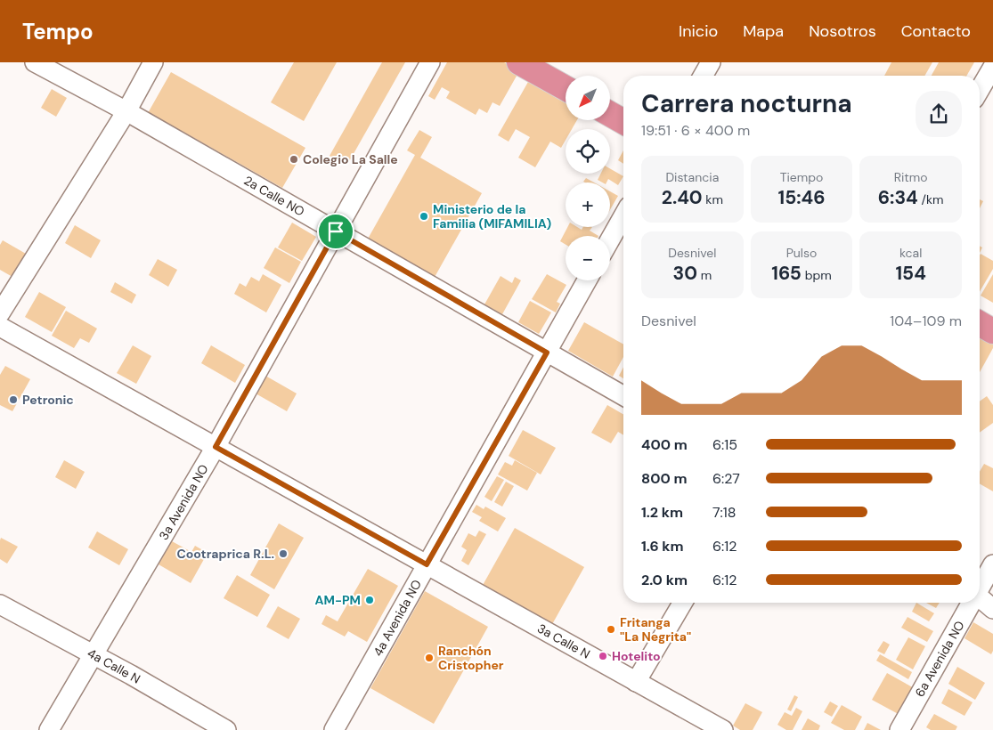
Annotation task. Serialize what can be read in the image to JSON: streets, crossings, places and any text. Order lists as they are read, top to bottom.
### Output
{
  "streets": {
    "street": [
      "2a Calle NO",
      "3a Avenida NO",
      "4a Avenida NO",
      "3a Calle N",
      "6a Avenida NO",
      "4a Calle N"
    ]
  },
  "crossings": [
    ["2a Calle NO", "3a Avenida NO"],
    ["2a Calle NO", "4a Avenida NO"],
    ["3a Avenida NO", "3a Calle N"],
    ["3a Avenida NO", "4a Calle N"],
    ["4a Avenida NO", "3a Calle N"]
  ],
  "places": [
    "Colegio La Salle",
    "Ministerio de la Familia (MIFAMILIA)",
    "Petronic",
    "Cootraprica R.L.",
    "AM-PM",
    "Fritanga \"La Negrita\"",
    "Hotelito",
    "Ranchón Cristopher"
  ],
  "north": "bottom left",
  "page": {
    "header": "Tempo",
    "nav": [
      "Inicio",
      "Mapa",
      "Nosotros",
      "Contacto"
    ],
    "map_buttons": ["+", "−"],
    "heading": ["Carrera nocturna", "19:51 · 6 × 400 m"],
    "stats": [
      ["Distancia", "2.40 km"],
      ["Tiempo", "15:46"],
      ["Ritmo", "6:34 /km"],
      ["Desnivel", "30 m"],
      ["Pulso", "165 bpm"],
      ["kcal", "154"]
    ],
    "chart": ["Desnivel", "104–109 m"],
    "list": [
      {
        "name": "400 m",
        "note": "6:15"
      },
      {
        "name": "800 m",
        "note": "6:27"
      },
      {
        "name": "1.2 km",
        "note": "7:18"
      },
      {
        "name": "1.6 km",
        "note": "6:12"
      },
      {
        "name": "2.0 km",
        "note": "6:12"
      }
    ]
  }
}
